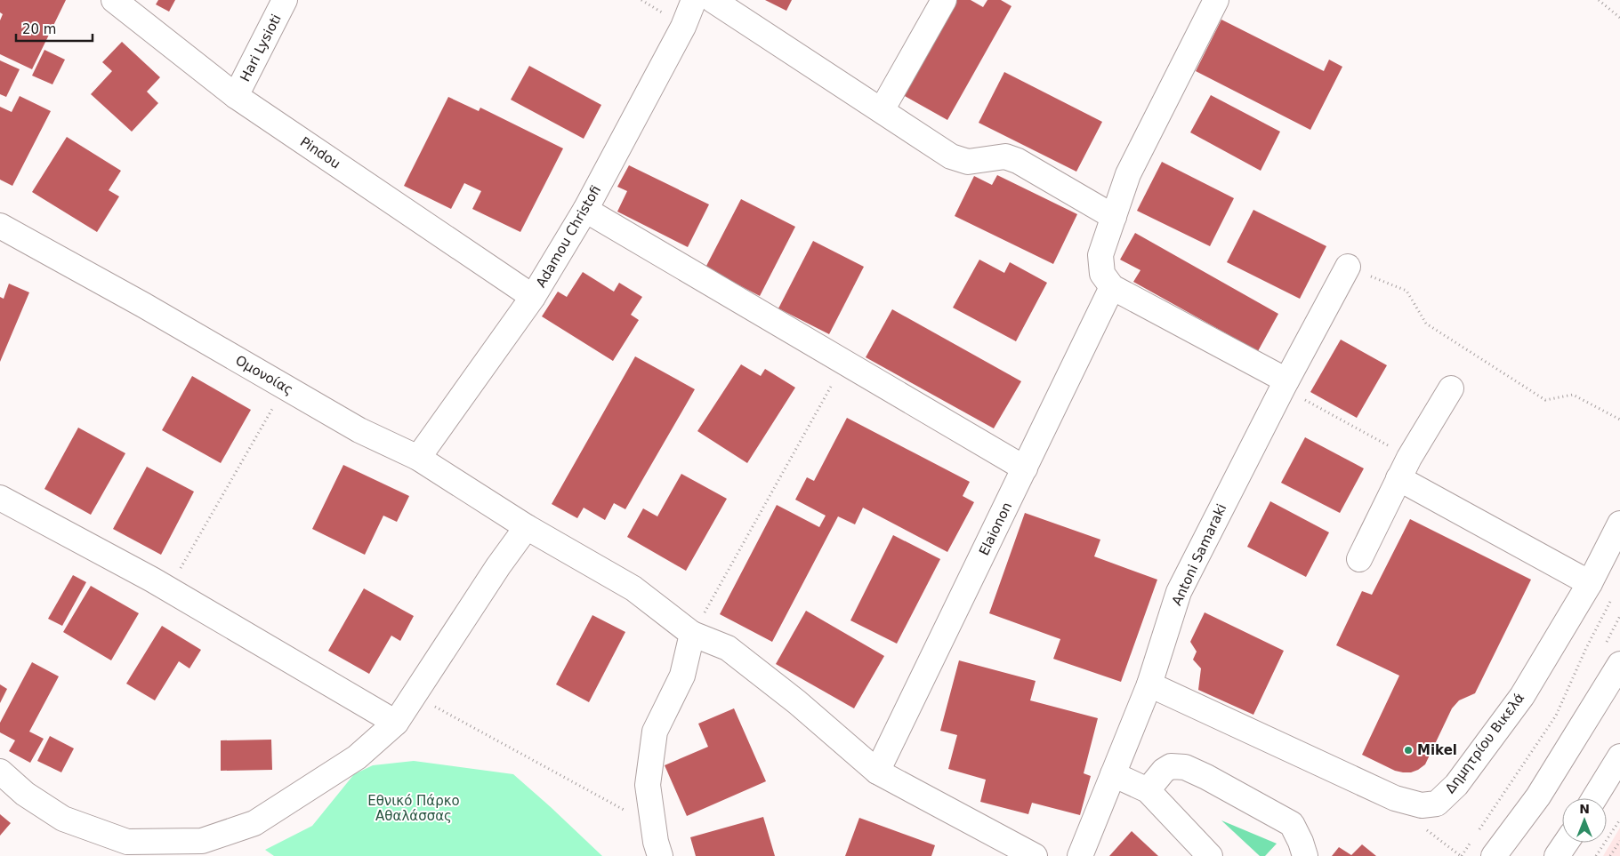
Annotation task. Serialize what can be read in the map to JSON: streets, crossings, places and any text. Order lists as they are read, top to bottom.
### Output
{
  "streets": {
    "street": [
      "Hari Lysioti",
      "Pindou",
      "Adamou Christofi",
      "Ομονοίας",
      "Elaionon",
      "Antoni Samaraki",
      "Δημητρίου Βικελά"
    ]
  },
  "crossings": [
    ["Hari Lysioti", "Pindou"],
    ["Pindou", "Adamou Christofi"],
    ["Adamou Christofi", "Ομονοίας"],
    ["Ομονοίας", "Elaionon"]
  ],
  "parks": ["Εθνικό Πάρκο Αθαλάσσας"],
  "places": ["Mikel"],
  "scale_bar": "20 m",
  "north": "top"
}
